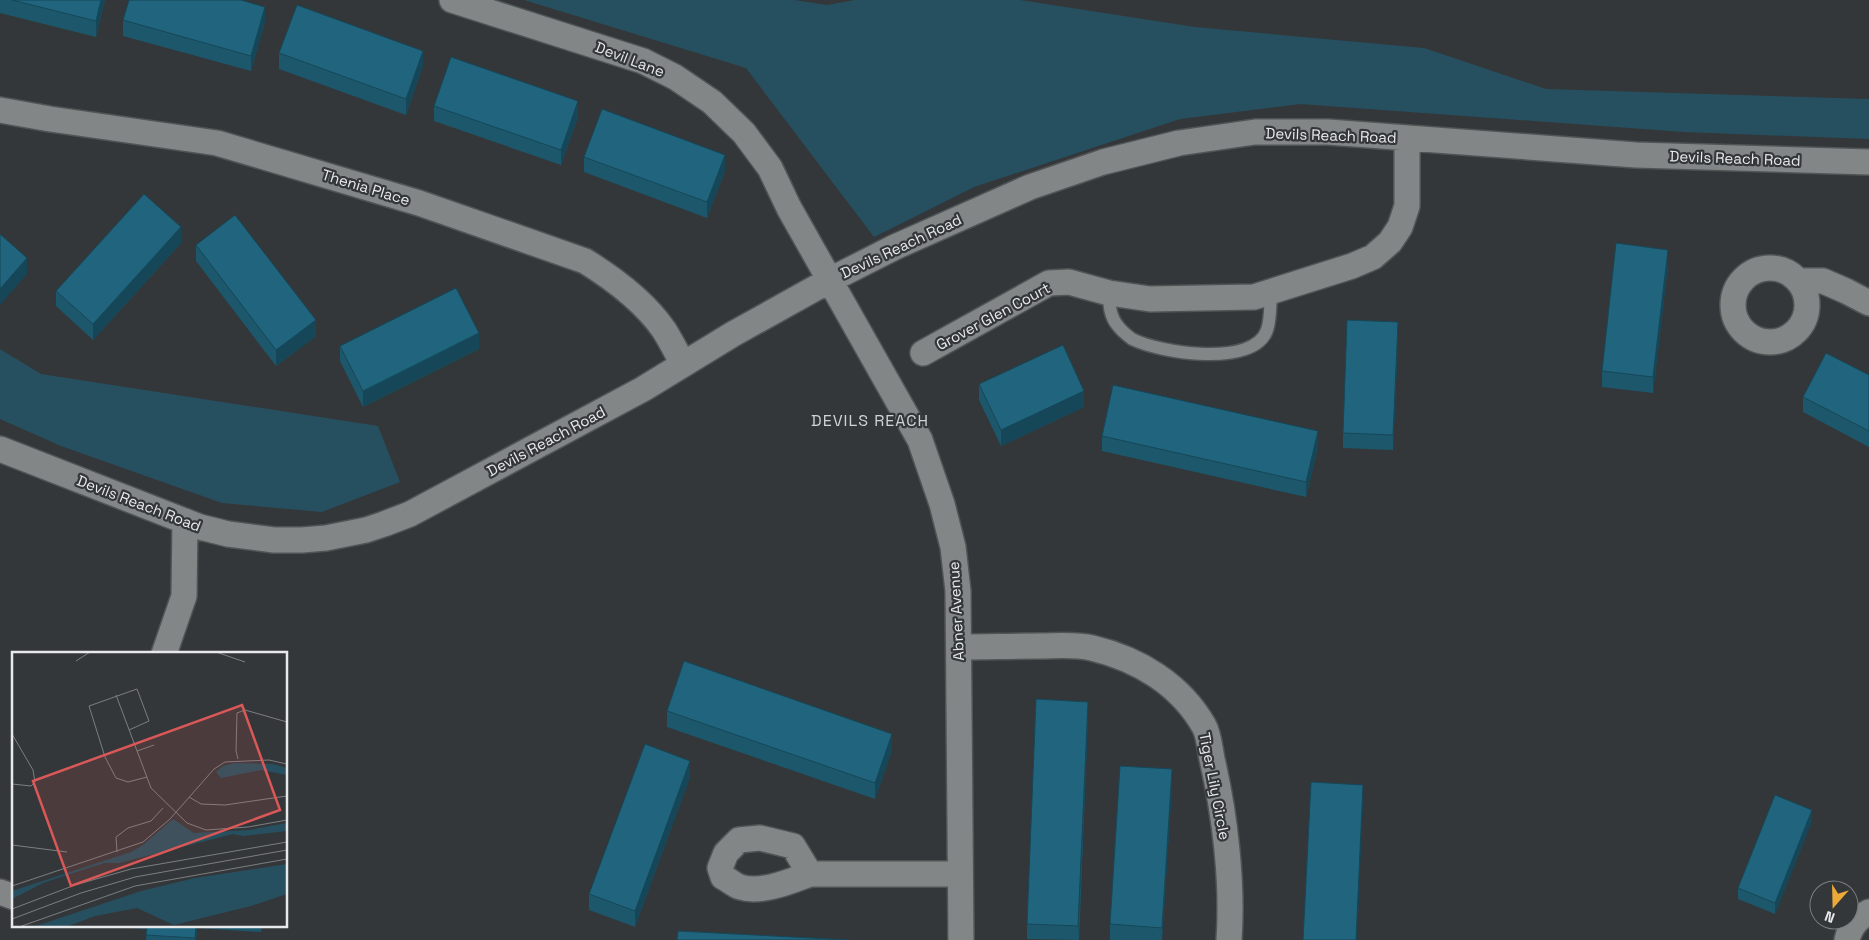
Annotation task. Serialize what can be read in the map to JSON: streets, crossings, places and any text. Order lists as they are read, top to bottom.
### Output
{
  "streets": {
    "street": [
      "Devil Lane",
      "Devils Reach Road",
      "Thenia Place",
      "Grover Glen Court",
      "Abner Avenue",
      "Tiger Lily Circle"
    ]
  },
  "crossings": [
    ["Devil Lane", "Devils Reach Road"],
    ["Devil Lane", "Abner Avenue"],
    ["Devils Reach Road", "Thenia Place"],
    ["Devils Reach Road", "Grover Glen Court"],
    ["Devils Reach Road", "Abner Avenue"],
    ["Abner Avenue", "Tiger Lily Circle"]
  ],
  "districts": ["DEVILS REACH"],
  "north": "bottom"
}
